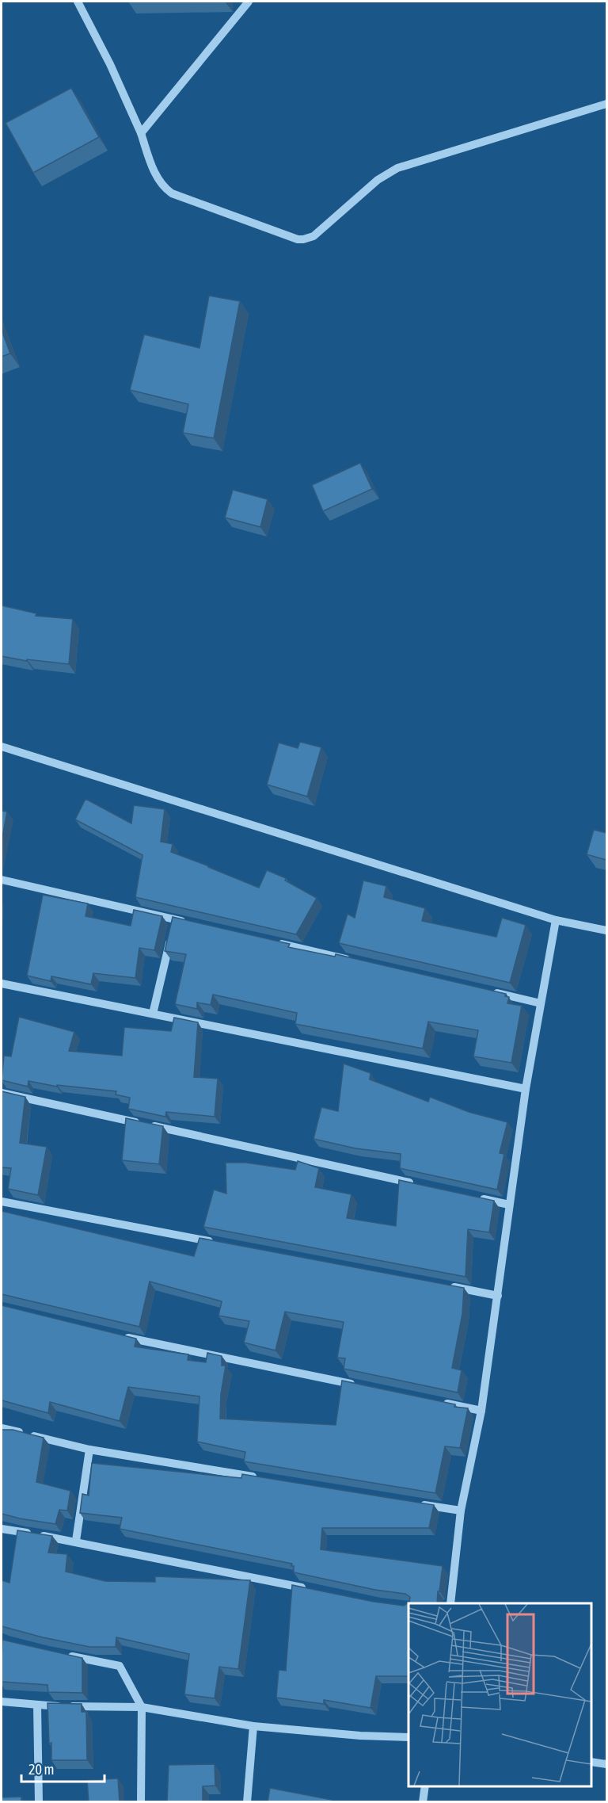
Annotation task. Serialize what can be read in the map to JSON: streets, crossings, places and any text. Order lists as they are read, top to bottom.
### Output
{
  "scale_bar": "20 m"
}
